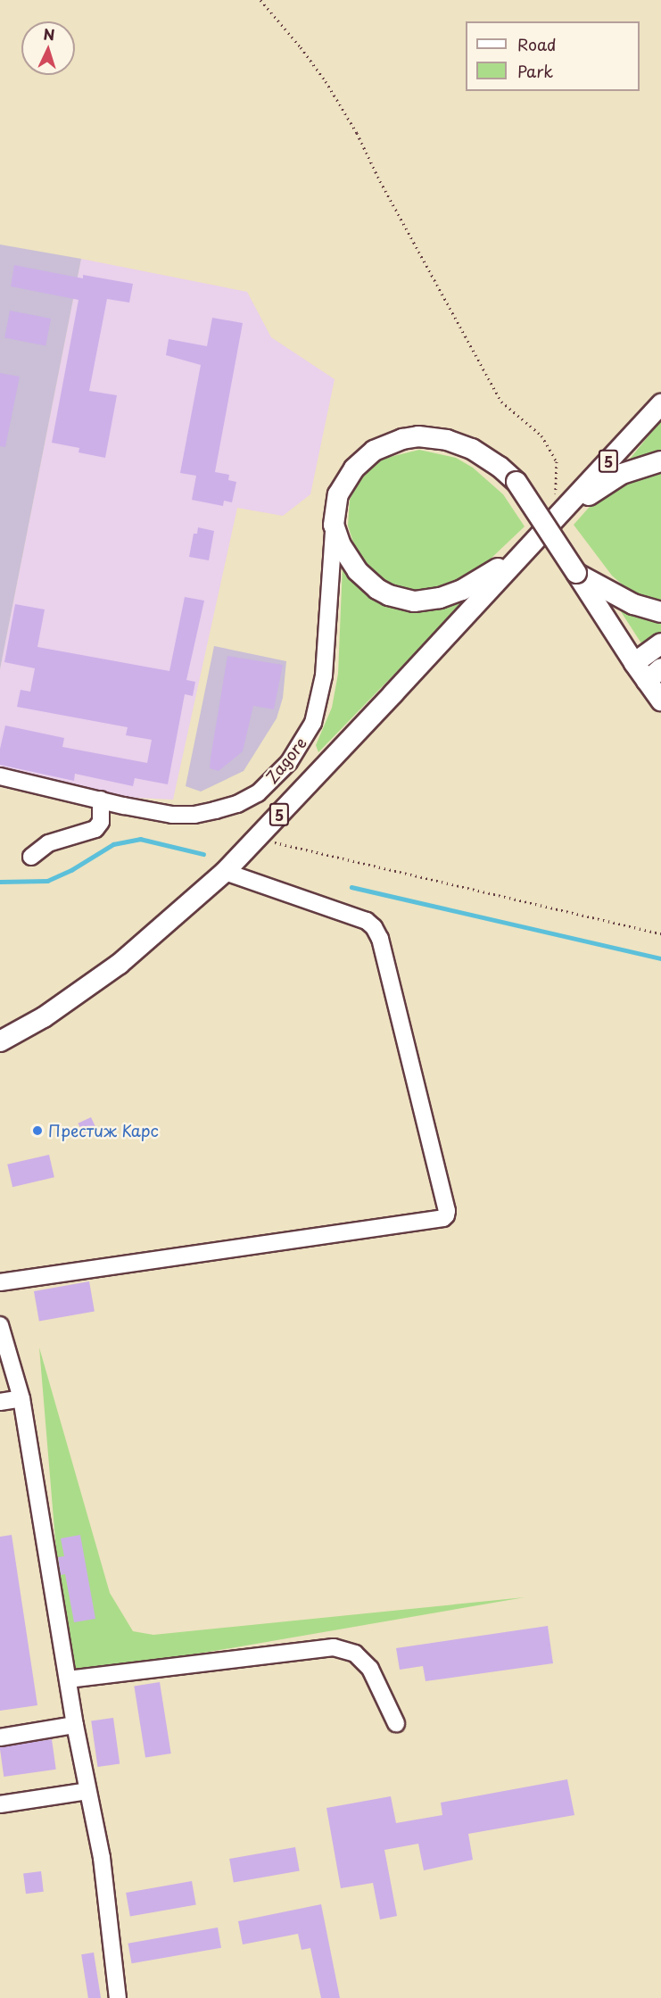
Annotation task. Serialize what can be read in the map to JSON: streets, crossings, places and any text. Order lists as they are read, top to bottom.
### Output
{
  "streets": {
    "main road": ["5"],
    "street": ["Zagore"]
  },
  "places": ["Престиж Карс"],
  "legend": ["Road", "Park"],
  "north": "top"
}
